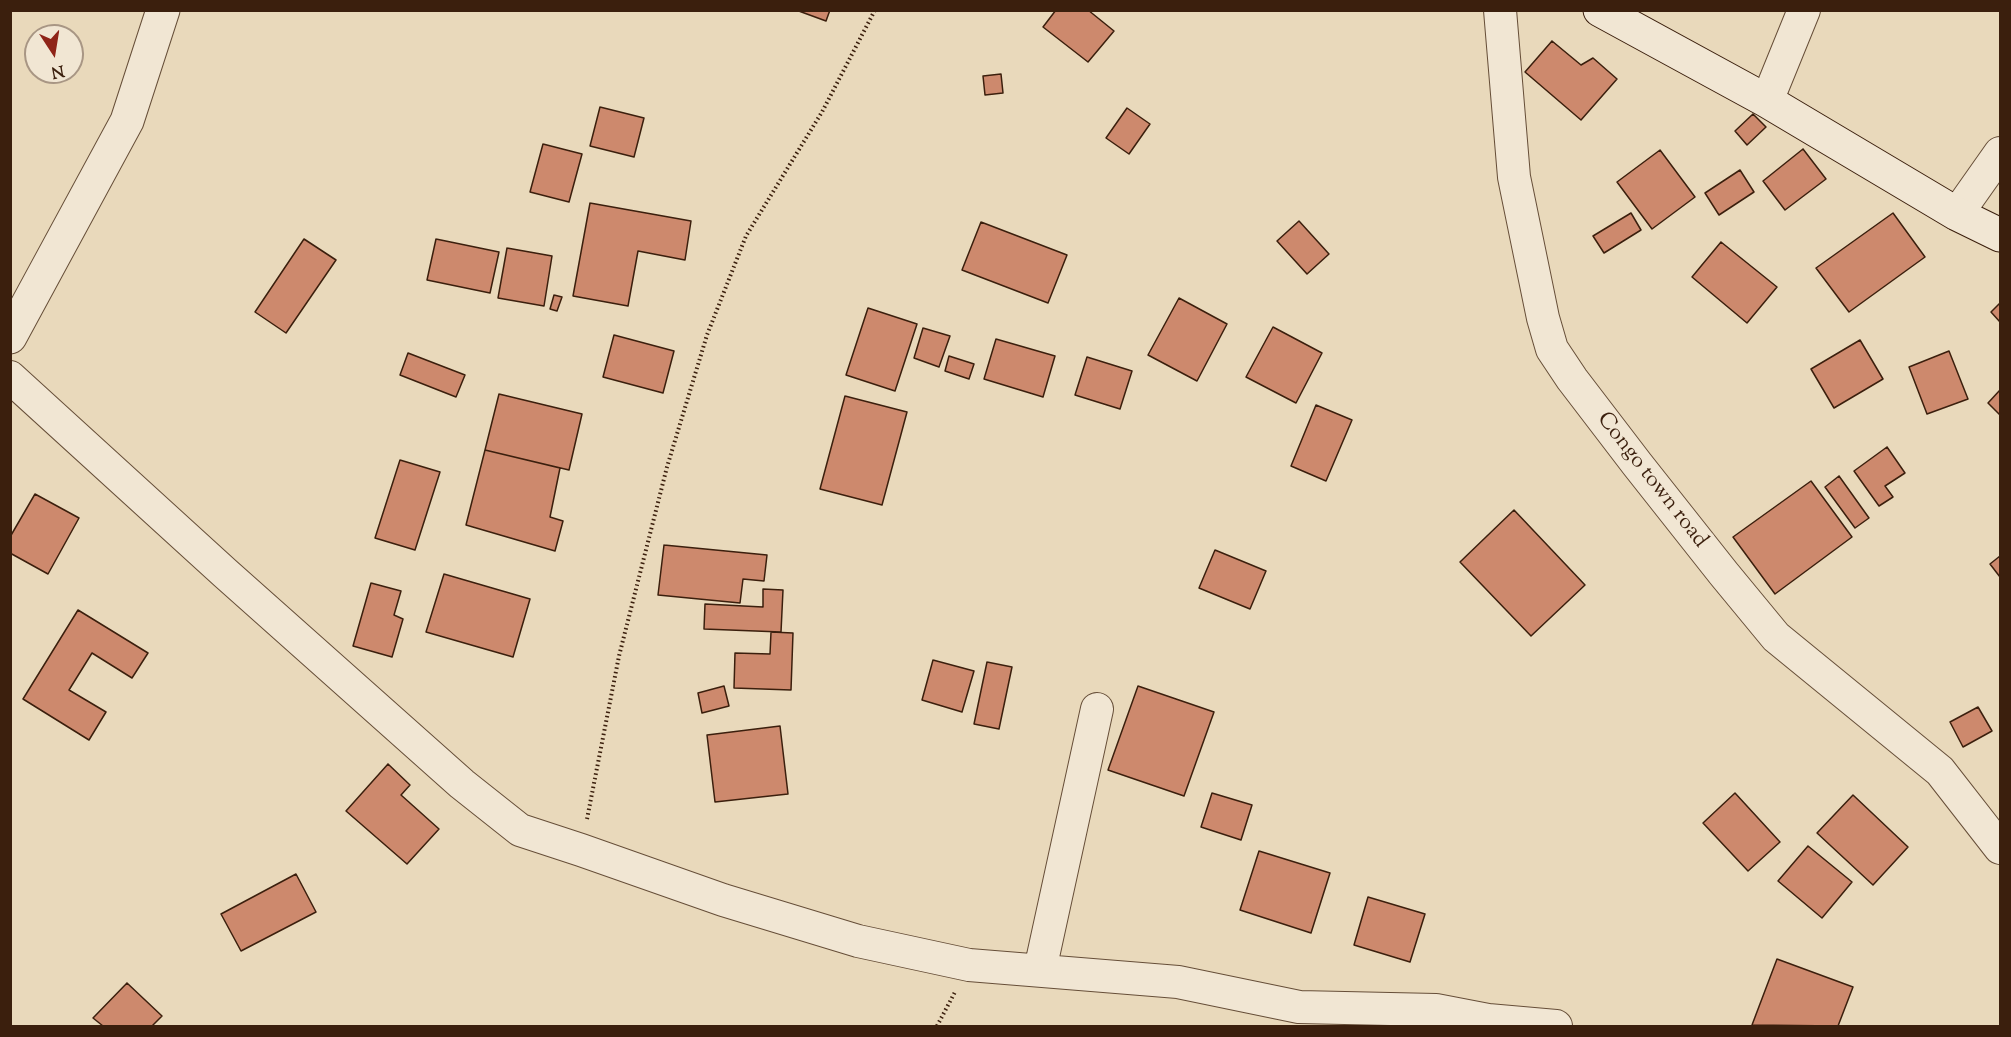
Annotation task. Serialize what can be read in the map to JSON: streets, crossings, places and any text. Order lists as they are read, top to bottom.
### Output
{
  "streets": {
    "street": ["Congo town road"]
  },
  "north": "bottom"
}
